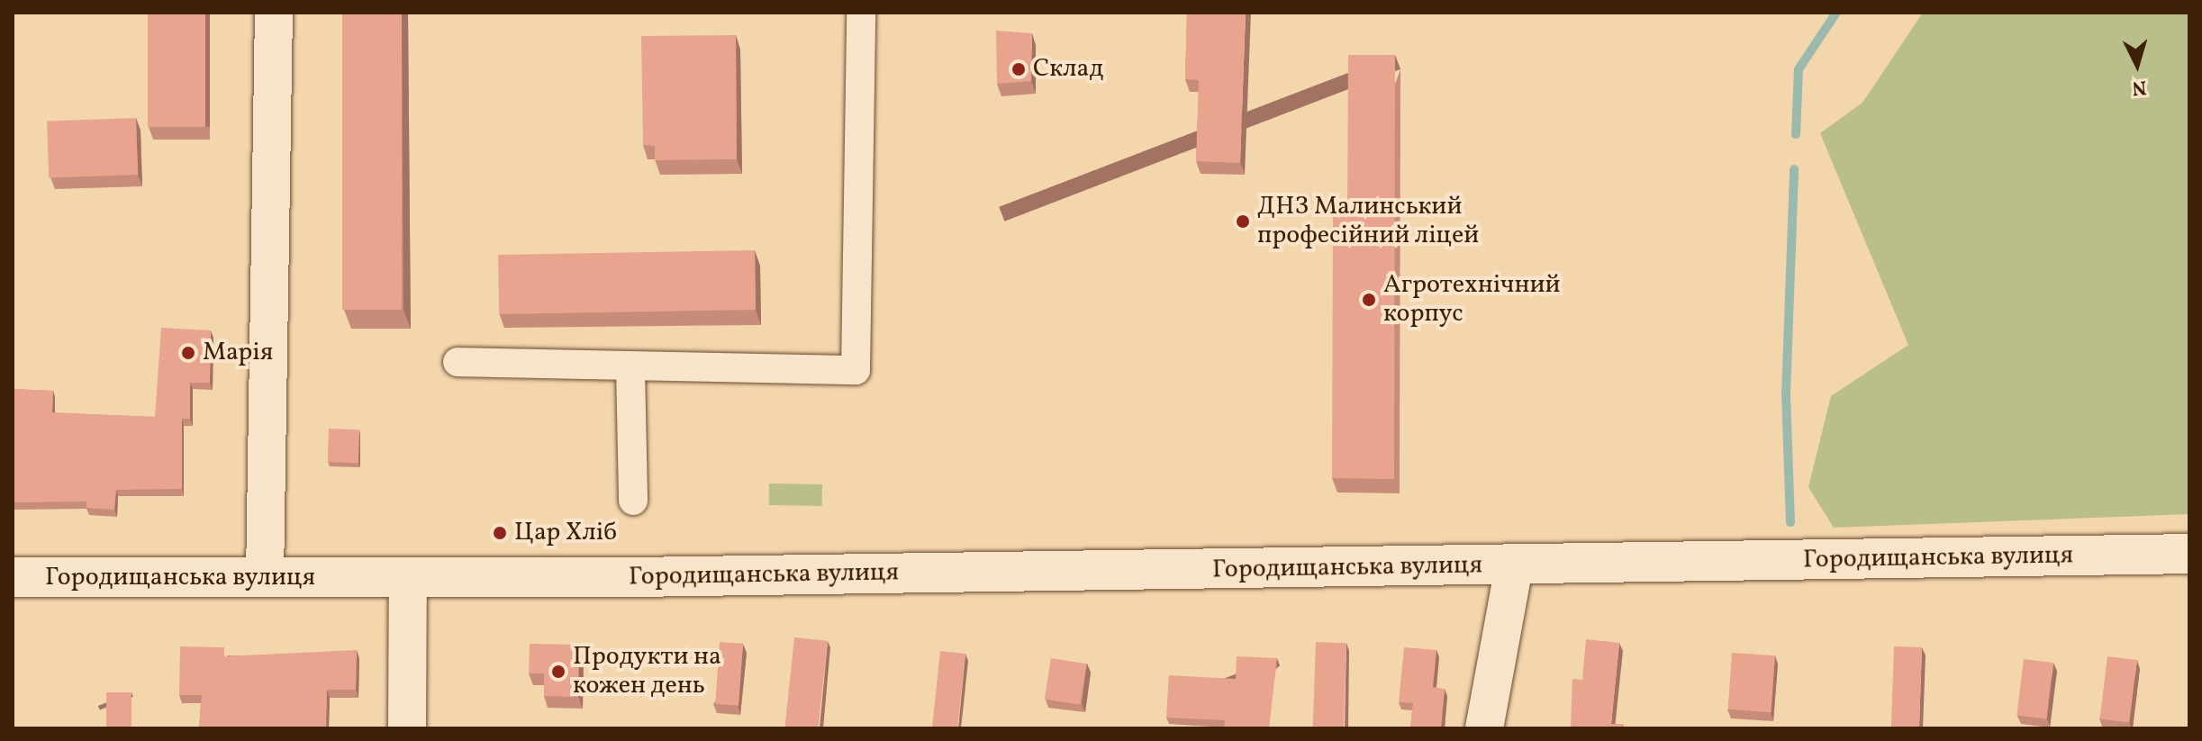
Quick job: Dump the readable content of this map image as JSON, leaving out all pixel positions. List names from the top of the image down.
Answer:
{
  "streets": {
    "street": ["Городищанська вулиця"]
  },
  "places": [
    "Склад",
    "ДНЗ Малинський професійний ліцей",
    "Агротехнічний корпус",
    "Марія",
    "Цар Хліб",
    "Продукти на кожен день"
  ],
  "north": "bottom"
}
